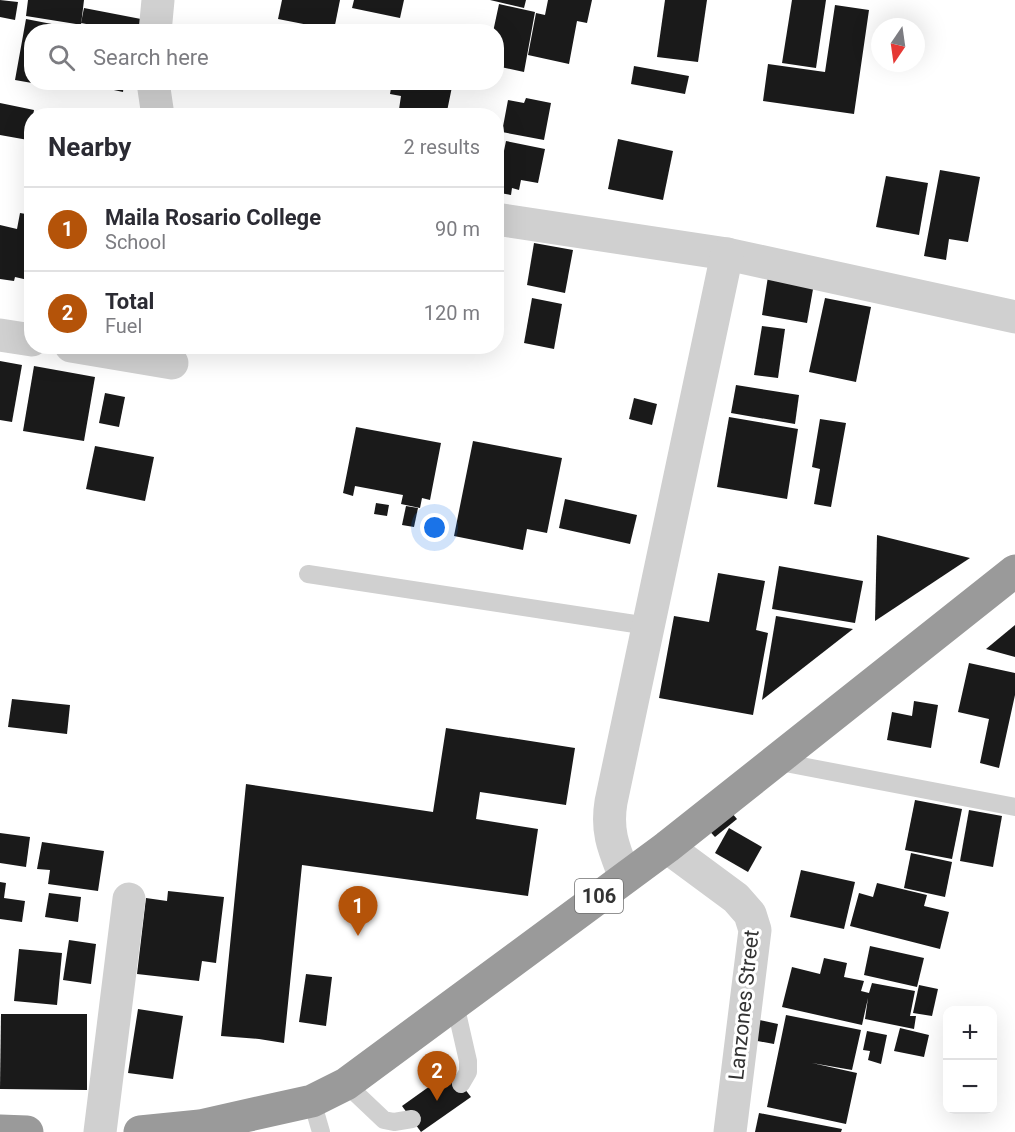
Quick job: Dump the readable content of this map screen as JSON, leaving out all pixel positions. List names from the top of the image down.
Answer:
{
  "streets": {
    "highway": ["106"],
    "street": ["Lanzones Street"]
  },
  "crossings": [
    ["106", "Lanzones Street"]
  ],
  "north": "bottom",
  "page": {
    "search": "Search here",
    "heading": ["Nearby", "2 results"],
    "list": [
      {
        "mark": "1",
        "name": "Maila Rosario College",
        "note": "School",
        "value": "90 m"
      },
      {
        "mark": "2",
        "name": "Total",
        "note": "Fuel",
        "value": "120 m"
      }
    ],
    "pins": ["1", "2"],
    "map_buttons": ["+", "−"]
  }
}
